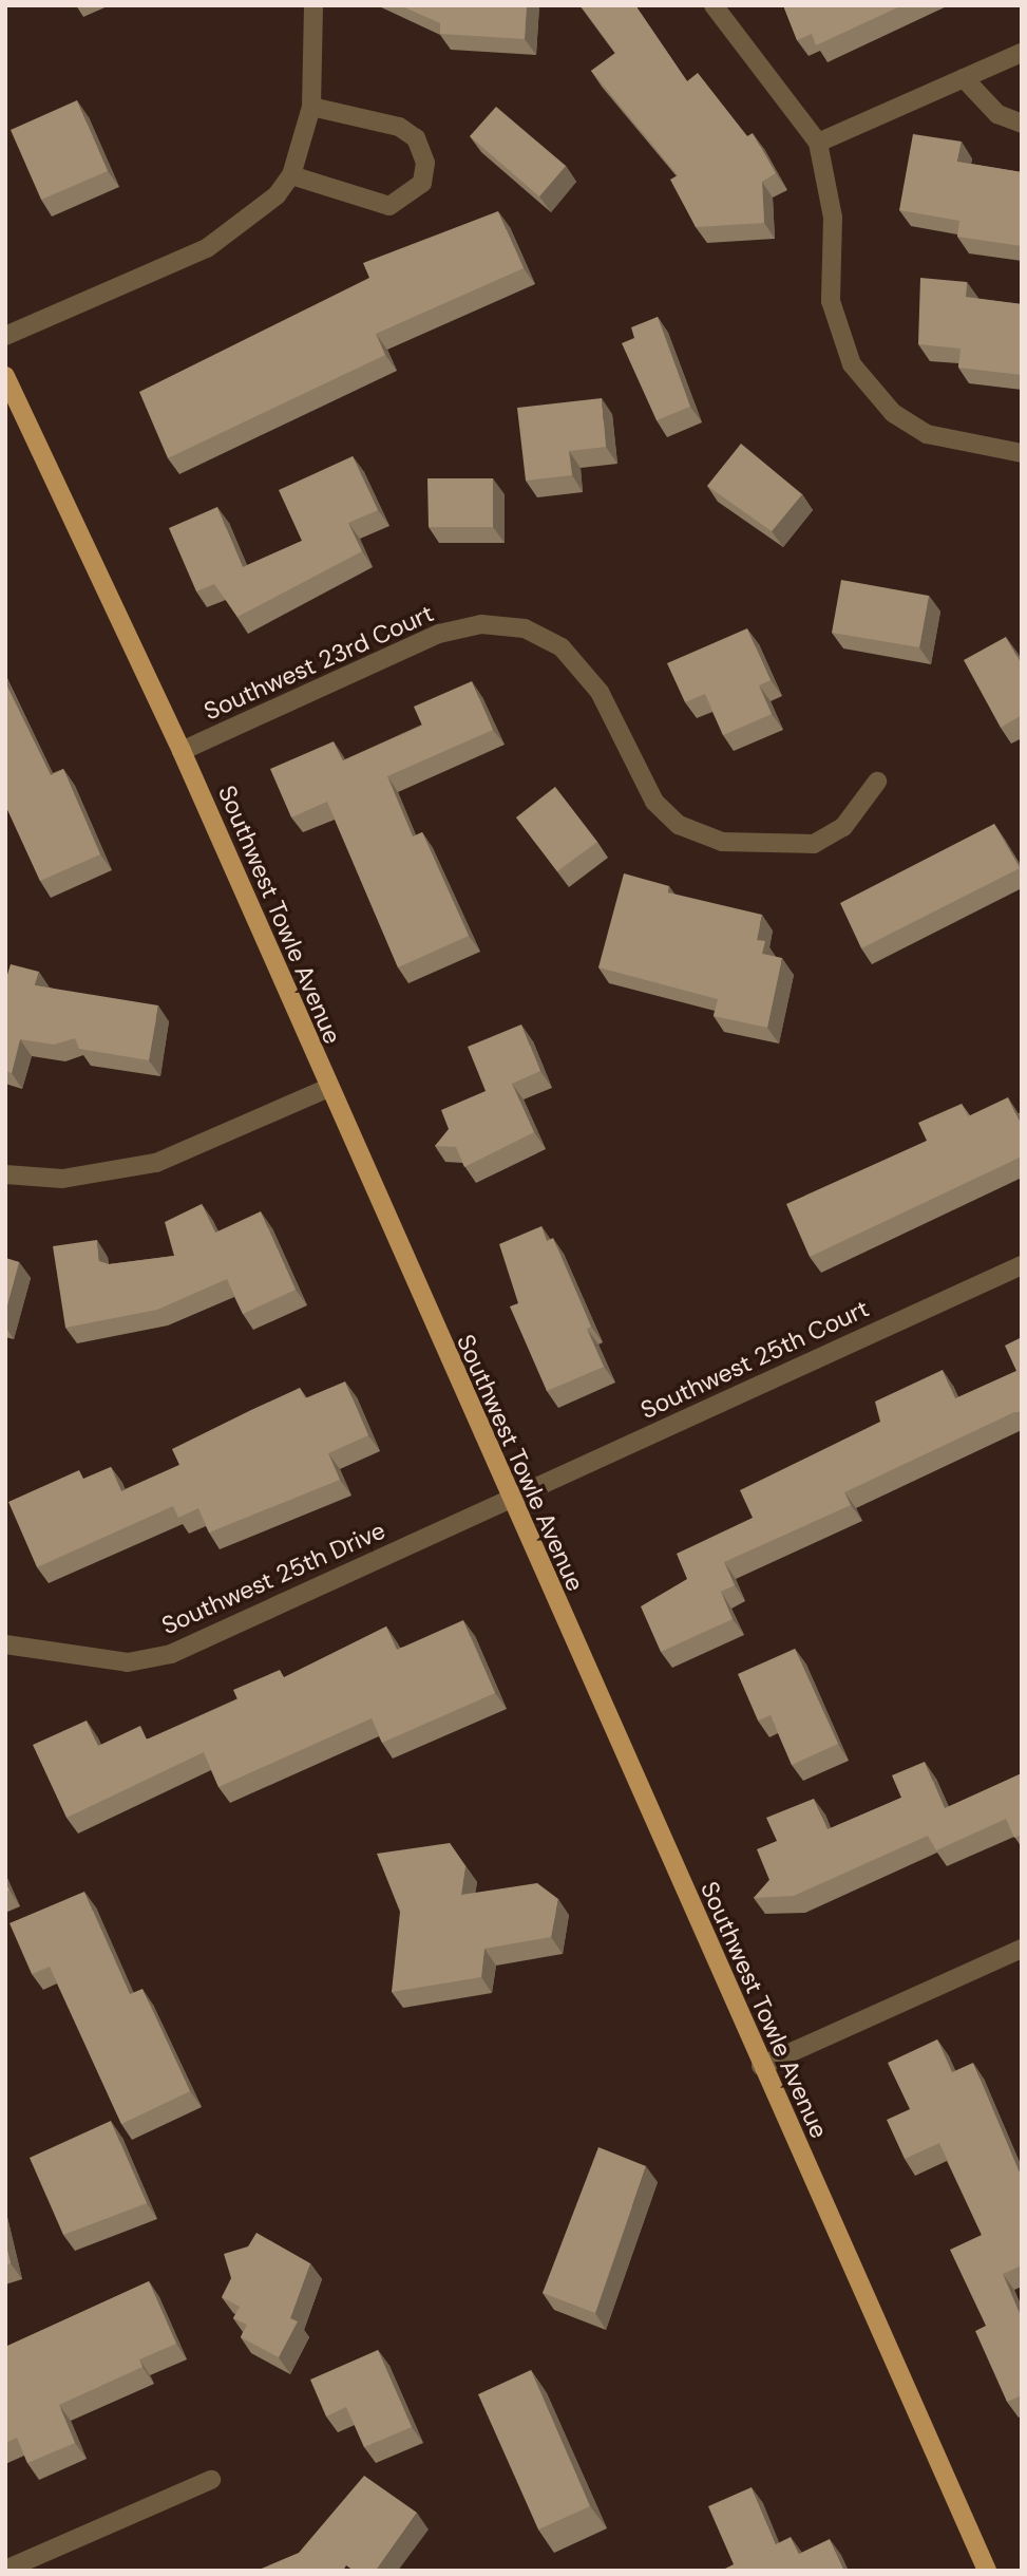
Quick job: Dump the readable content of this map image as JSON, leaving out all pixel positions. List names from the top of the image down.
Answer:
{
  "streets": {
    "main road": ["Southwest Towle Avenue"],
    "street": ["Southwest 23rd Court", "Southwest 25th Court", "Southwest 25th Drive"]
  },
  "crossings": [
    ["Southwest 23rd Court", "Southwest Towle Avenue"],
    ["Southwest Towle Avenue", "Southwest 25th Court"],
    ["Southwest Towle Avenue", "Southwest 25th Drive"],
    ["Southwest 25th Court", "Southwest 25th Drive"]
  ]
}
